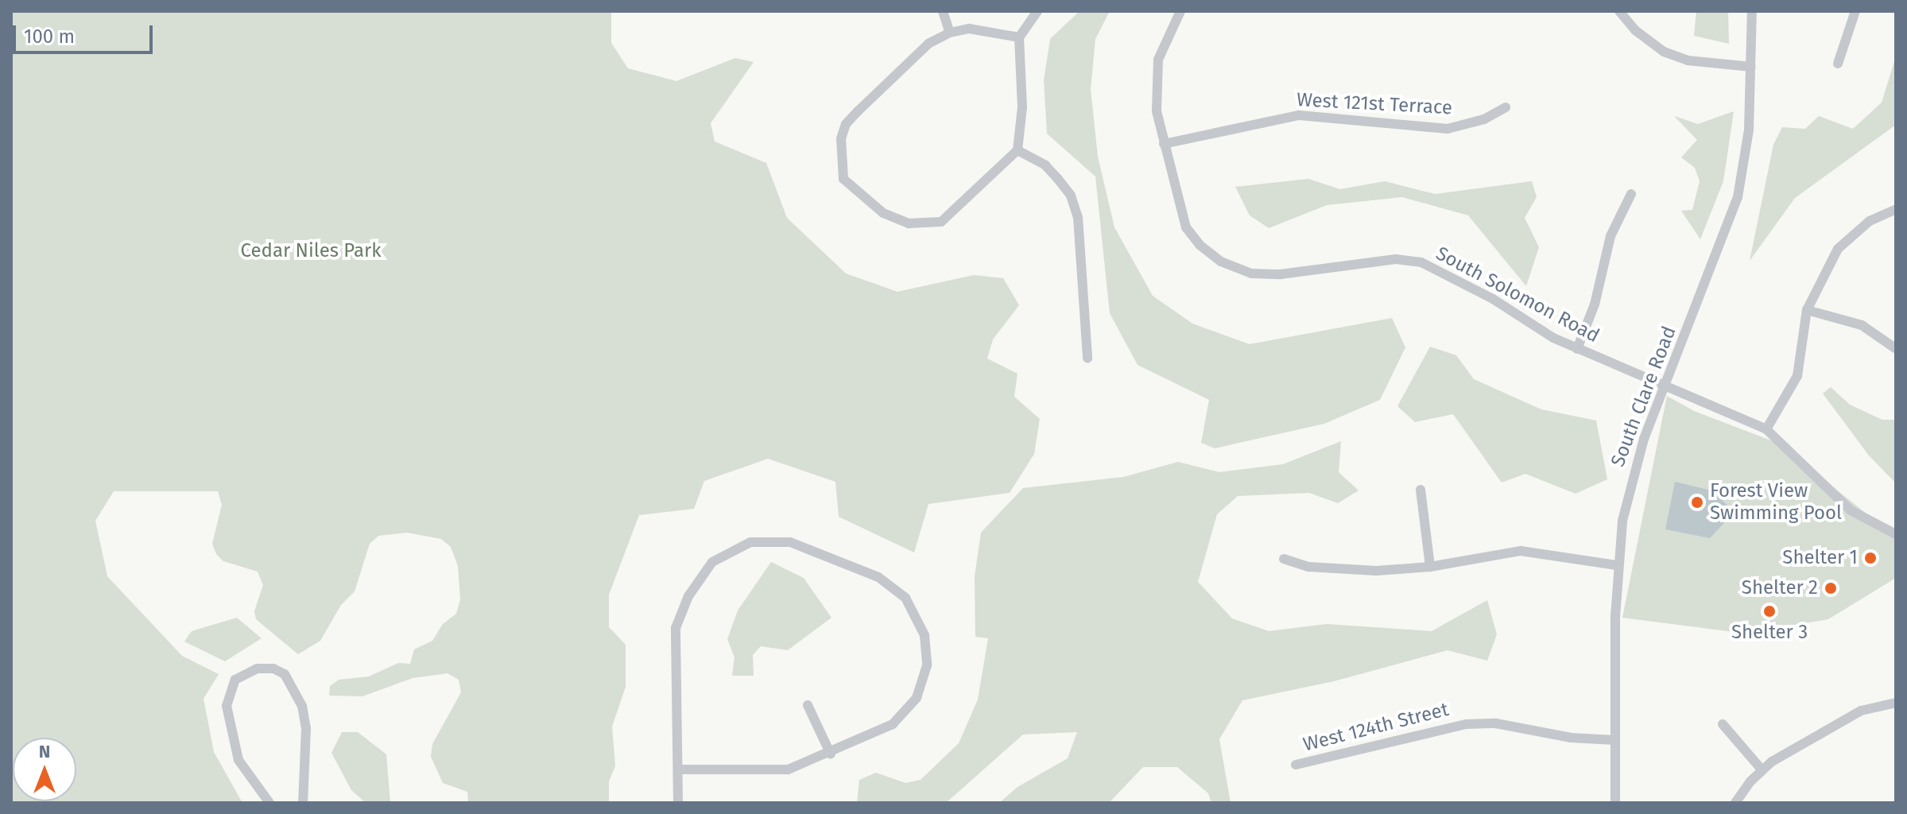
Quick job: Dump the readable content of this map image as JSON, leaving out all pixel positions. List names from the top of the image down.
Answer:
{
  "streets": {
    "street": [
      "West 121st Terrace",
      "South Solomon Road",
      "South Clare Road",
      "West 124th Street"
    ]
  },
  "crossings": [
    ["West 121st Terrace", "South Solomon Road"],
    ["South Solomon Road", "South Clare Road"],
    ["South Clare Road", "West 124th Street"]
  ],
  "parks": ["Cedar Niles Park"],
  "places": [
    "Forest View Swimming Pool",
    "Shelter 1",
    "Shelter 2",
    "Shelter 3"
  ],
  "scale_bar": "100 m",
  "north": "top"
}
